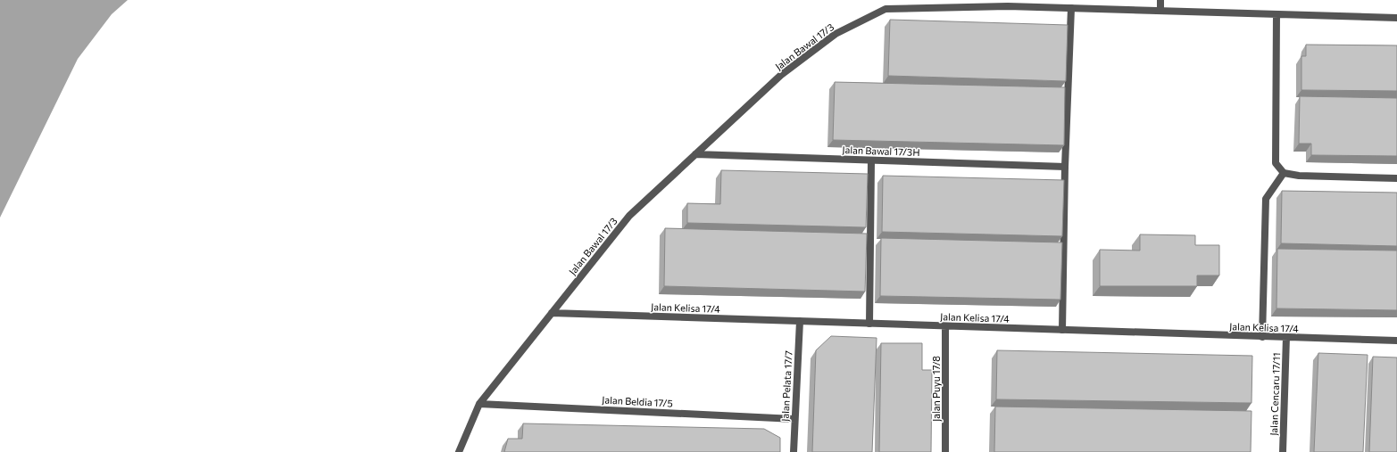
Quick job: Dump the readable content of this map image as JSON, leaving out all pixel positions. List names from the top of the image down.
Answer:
{
  "streets": {
    "street": [
      "Jalan Bawal 17/3",
      "Jalan Bawal 17/3H",
      "Jalan Kelisa 17/4",
      "Jalan Pelata 17/7",
      "Jalan Puyu 17/8",
      "Jalan Cencaru 17/11",
      "Jalan Beldia 17/5"
    ]
  },
  "crossings": [
    ["Jalan Bawal 17/3", "Jalan Bawal 17/3H"],
    ["Jalan Bawal 17/3", "Jalan Kelisa 17/4"],
    ["Jalan Bawal 17/3", "Jalan Beldia 17/5"],
    ["Jalan Kelisa 17/4", "Jalan Pelata 17/7"],
    ["Jalan Kelisa 17/4", "Jalan Puyu 17/8"],
    ["Jalan Kelisa 17/4", "Jalan Cencaru 17/11"],
    ["Jalan Pelata 17/7", "Jalan Beldia 17/5"]
  ]
}
